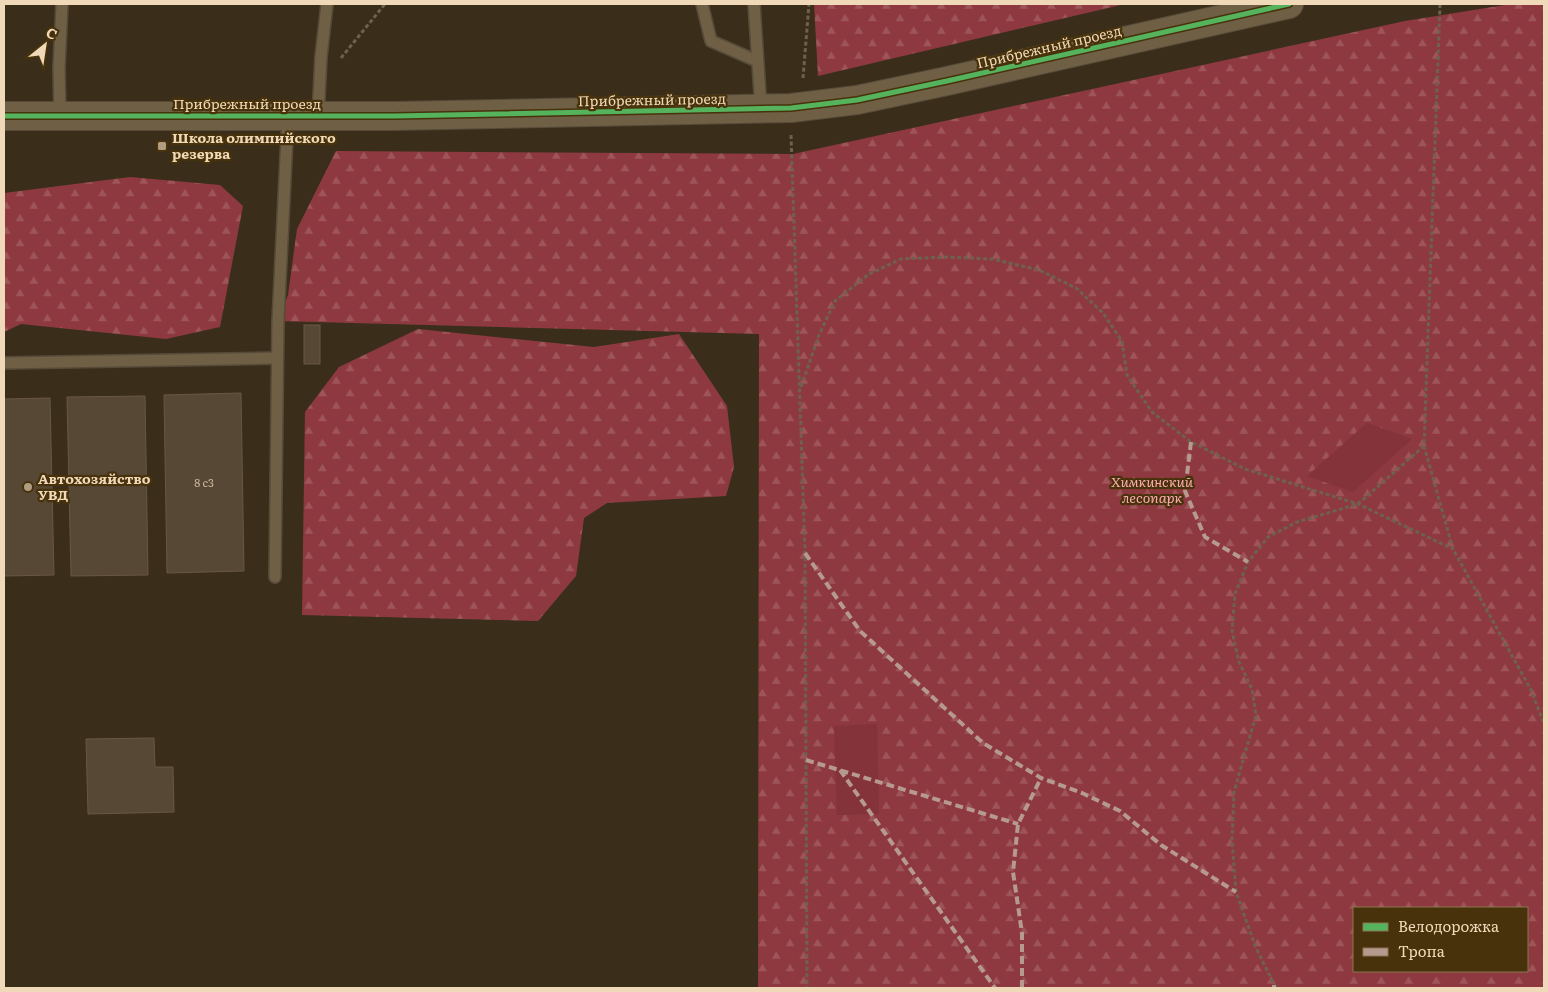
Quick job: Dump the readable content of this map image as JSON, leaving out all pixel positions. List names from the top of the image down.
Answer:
{
  "streets": {
    "street": ["Прибрежный проезд"]
  },
  "parks": ["Химкинский лесопарк"],
  "places": {
    "transit": ["Школа олимпийского резерва"],
    "other": ["Автохозяйство УВД"]
  },
  "house_numbers": ["8 с3"],
  "legend": ["Велодорожка", "Тропа"],
  "north": "top right"
}
